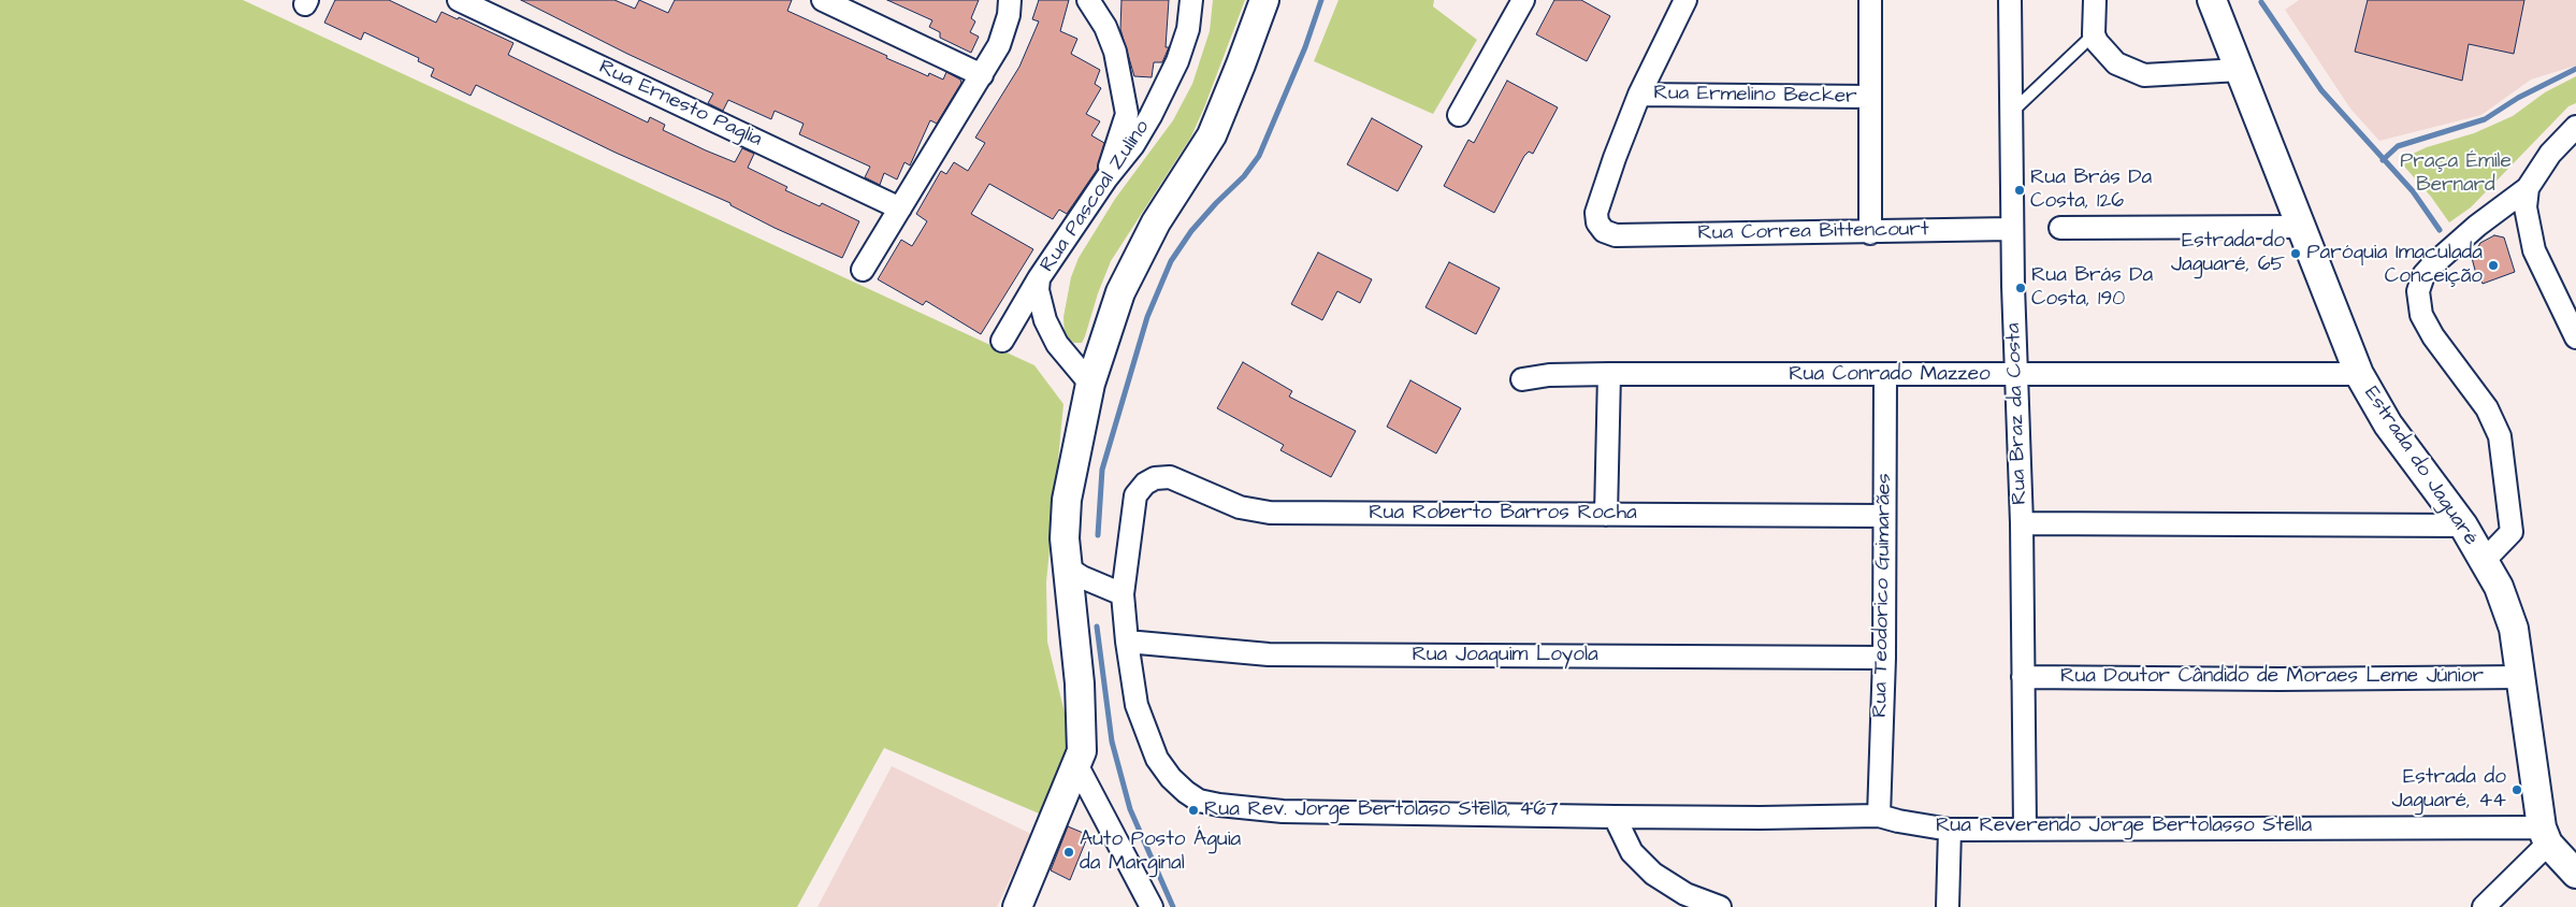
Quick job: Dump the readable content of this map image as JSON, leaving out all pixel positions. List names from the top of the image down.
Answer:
{
  "streets": {
    "street": [
      "Rua Ermelino Becker",
      "Rua Ernesto Paglia",
      "Rua Pascoal Zulino",
      "Rua Correa Bittencourt",
      "Rua Conrado Mazzeo",
      "Rua Braz da Costa",
      "Estrada do Jaguaré",
      "Rua Roberto Barros Rocha",
      "Rua Teodorico Guimarães",
      "Rua Joaquim Loyola",
      "Rua Doutor Cândido de Moraes Leme Júnior",
      "Rua Reverendo Jorge Bertolasso Stella"
    ]
  },
  "crossings": [
    ["Rua Ermelino Becker", "Rua Correa Bittencourt"],
    ["Rua Correa Bittencourt", "Rua Braz da Costa"],
    ["Rua Conrado Mazzeo", "Rua Braz da Costa"],
    ["Rua Conrado Mazzeo", "Estrada do Jaguaré"],
    ["Rua Conrado Mazzeo", "Rua Teodorico Guimarães"],
    ["Rua Braz da Costa", "Rua Doutor Cândido de Moraes Leme Júnior"],
    ["Rua Braz da Costa", "Rua Reverendo Jorge Bertolasso Stella"],
    ["Estrada do Jaguaré", "Rua Doutor Cândido de Moraes Leme Júnior"],
    ["Estrada do Jaguaré", "Rua Reverendo Jorge Bertolasso Stella"],
    ["Rua Roberto Barros Rocha", "Rua Teodorico Guimarães"],
    ["Rua Roberto Barros Rocha", "Rua Reverendo Jorge Bertolasso Stella"],
    ["Rua Teodorico Guimarães", "Rua Joaquim Loyola"],
    ["Rua Teodorico Guimarães", "Rua Reverendo Jorge Bertolasso Stella"],
    ["Rua Joaquim Loyola", "Rua Reverendo Jorge Bertolasso Stella"]
  ],
  "parks": ["Praça Émile Bernard"],
  "places": [
    "Rua Brás Da Costa, 126",
    "Estrada do Jaguaré, 65",
    "Paróquia Imaculada Conceição",
    "Rua Brás Da Costa, 190",
    "Estrada do Jaguaré, 44",
    "Rua Rev. Jorge Bertolaso Stella, 467",
    "Auto Posto Águia da Marginal"
  ]
}
